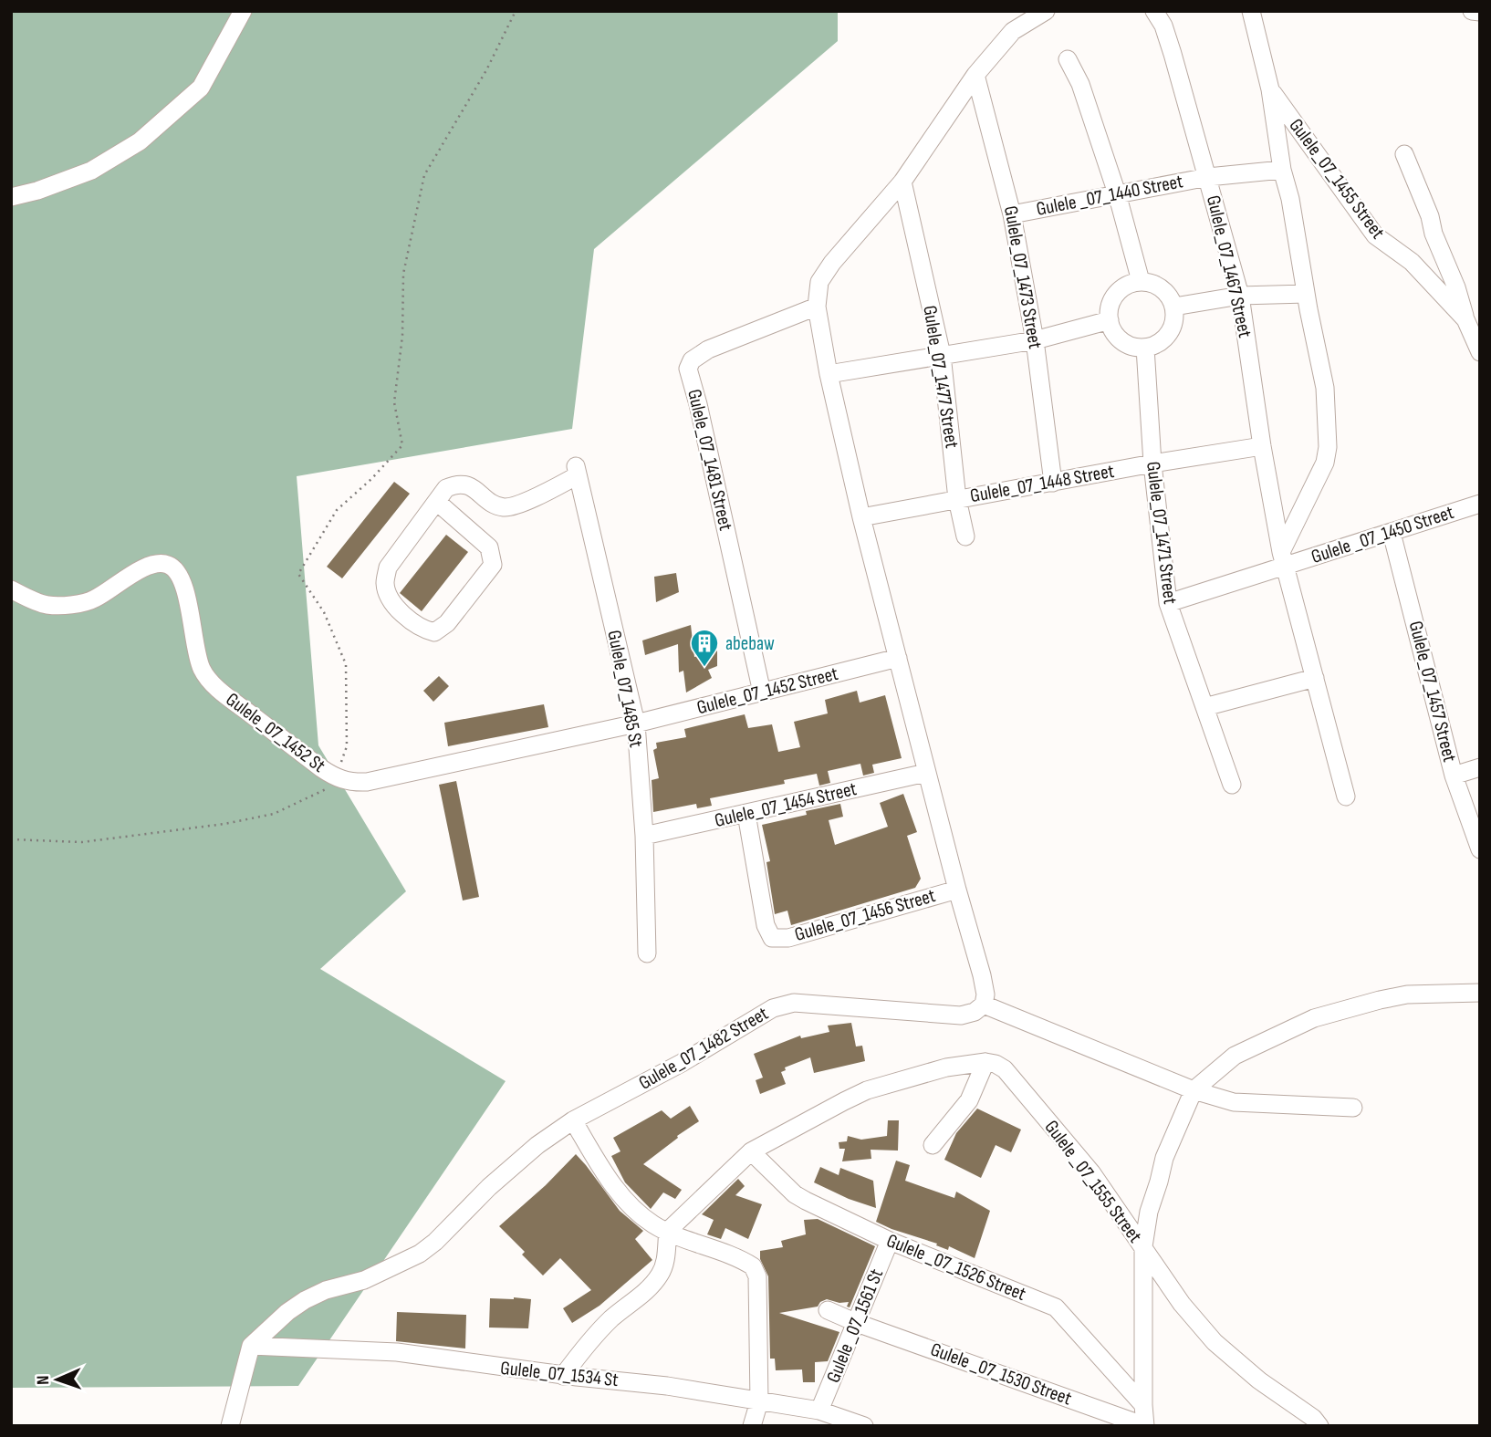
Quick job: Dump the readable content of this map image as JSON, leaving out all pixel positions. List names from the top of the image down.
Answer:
{
  "streets": {
    "street": [
      "Gulele_07_1455 Street",
      "Gulele _07_1440 Street",
      "Gulele_07_1467 Street",
      "Gulele_07_1473 Street",
      "Gulele_07_1477 Street",
      "Gulele_07_1481 Street",
      "Gulele_07_1448 Street",
      "Gulele_07_1471 Street",
      "Gulele _07_1450 Street",
      "Gulele_07_1485 St",
      "Gulele_07_1452 Street",
      "Gulele_07_1457 Street",
      "Gulele_07_1452 St",
      "Gulele_07_1454 Street",
      "Gulele_07_1456 Street",
      "Gulele_07_1482 Street",
      "Gulele _07_1555 Street",
      "Gulele _07_1526 Street",
      "Gulele _07_1561 St",
      "Gulele_07_1534 St",
      "Gulele _07_1530 Street"
    ]
  },
  "crossings": [
    ["Gulele _07_1440 Street", "Gulele_07_1467 Street"],
    ["Gulele _07_1440 Street", "Gulele_07_1473 Street"],
    ["Gulele_07_1467 Street", "Gulele_07_1448 Street"],
    ["Gulele_07_1467 Street", "Gulele _07_1450 Street"],
    ["Gulele_07_1473 Street", "Gulele_07_1448 Street"],
    ["Gulele_07_1477 Street", "Gulele_07_1448 Street"],
    ["Gulele_07_1481 Street", "Gulele_07_1452 Street"],
    ["Gulele_07_1448 Street", "Gulele_07_1471 Street"],
    ["Gulele_07_1471 Street", "Gulele _07_1450 Street"],
    ["Gulele _07_1450 Street", "Gulele_07_1457 Street"],
    ["Gulele_07_1485 St", "Gulele_07_1452 Street"],
    ["Gulele_07_1485 St", "Gulele_07_1452 St"],
    ["Gulele_07_1485 St", "Gulele_07_1454 Street"],
    ["Gulele_07_1452 Street", "Gulele_07_1452 St"],
    ["Gulele_07_1454 Street", "Gulele_07_1456 Street"],
    ["Gulele_07_1482 Street", "Gulele_07_1534 St"],
    ["Gulele _07_1555 Street", "Gulele _07_1526 Street"],
    ["Gulele _07_1555 Street", "Gulele _07_1530 Street"],
    ["Gulele _07_1526 Street", "Gulele _07_1561 St"],
    ["Gulele _07_1561 St", "Gulele_07_1534 St"],
    ["Gulele _07_1561 St", "Gulele _07_1530 Street"]
  ],
  "places": {
    "building": ["abebaw"]
  },
  "north": "left"
}
